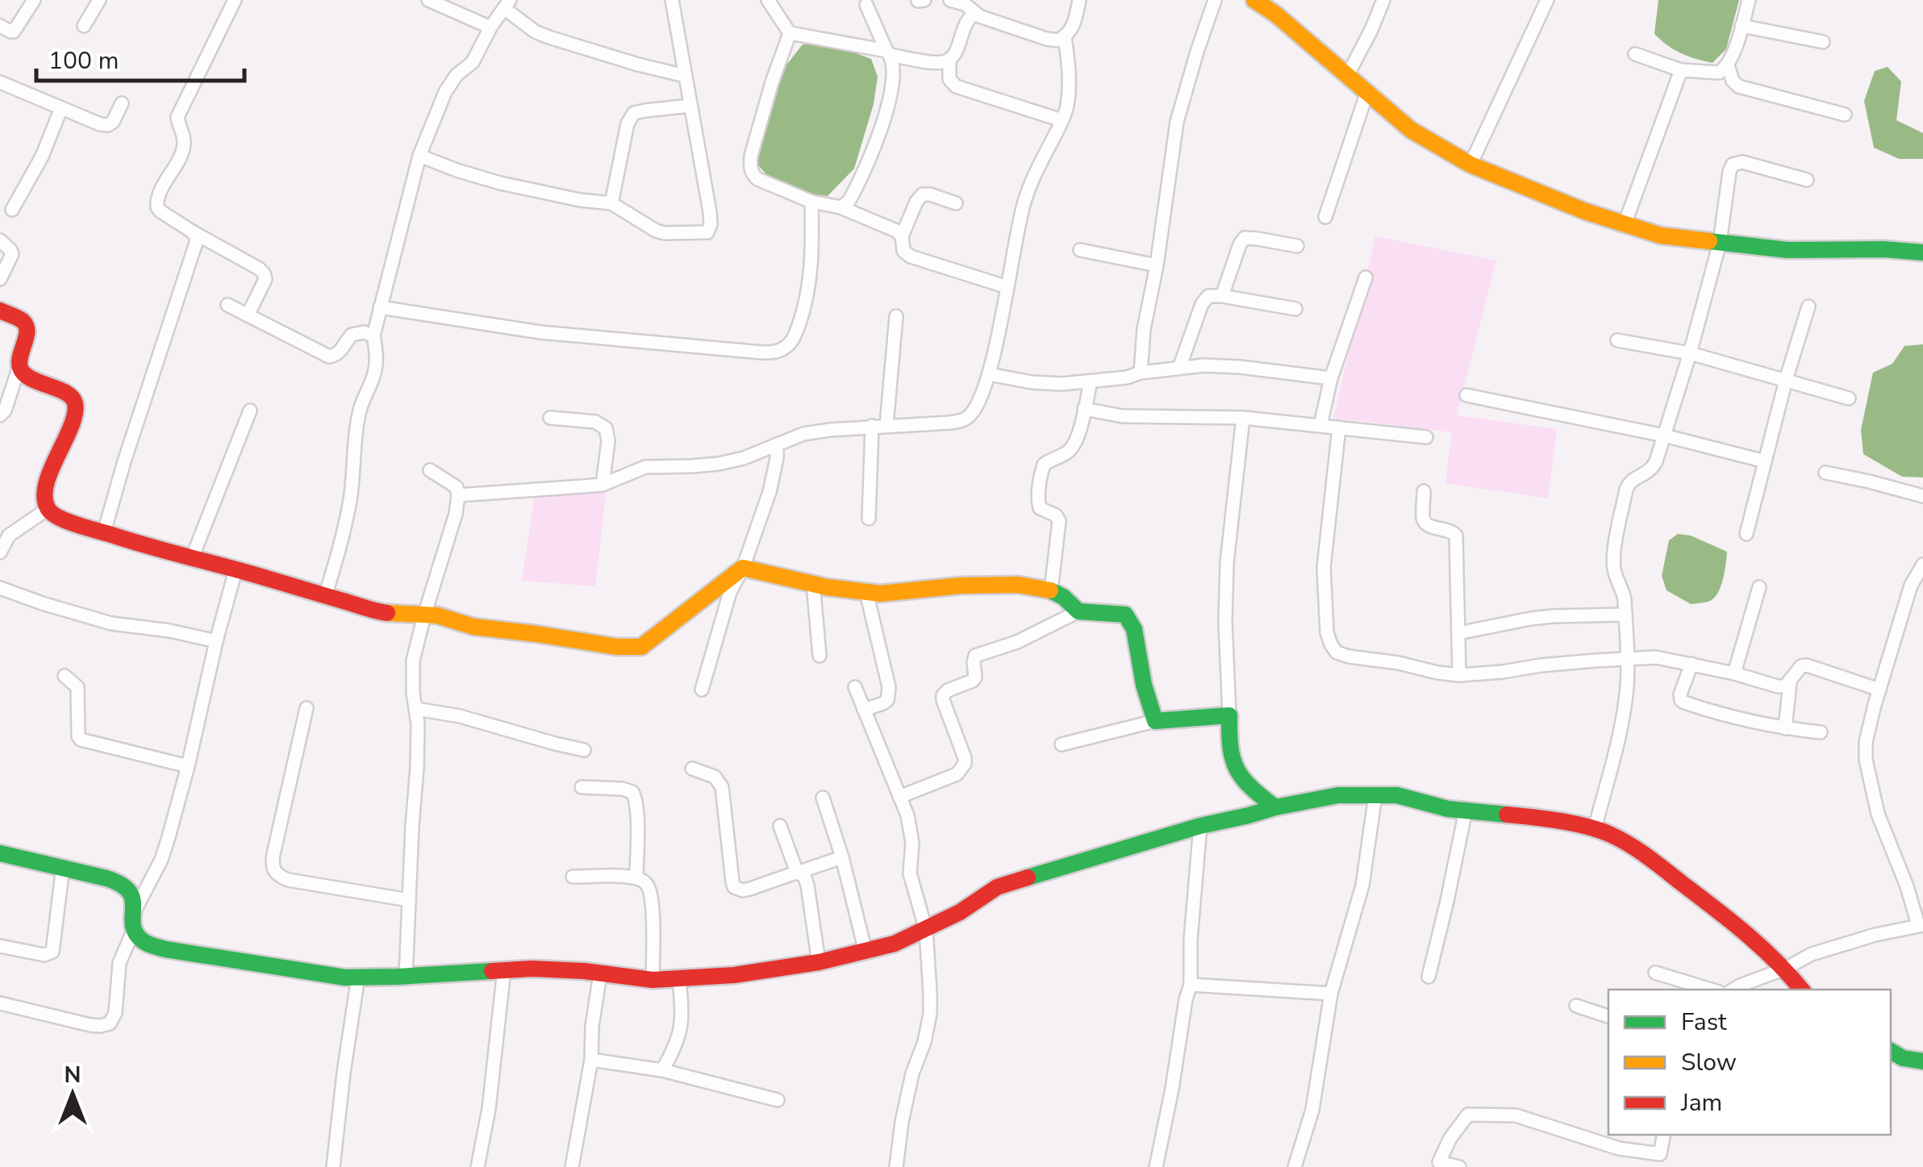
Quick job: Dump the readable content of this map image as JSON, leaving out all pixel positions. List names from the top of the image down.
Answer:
{
  "legend": ["Fast", "Slow", "Jam"],
  "scale_bar": "100 m",
  "north": "top"
}
